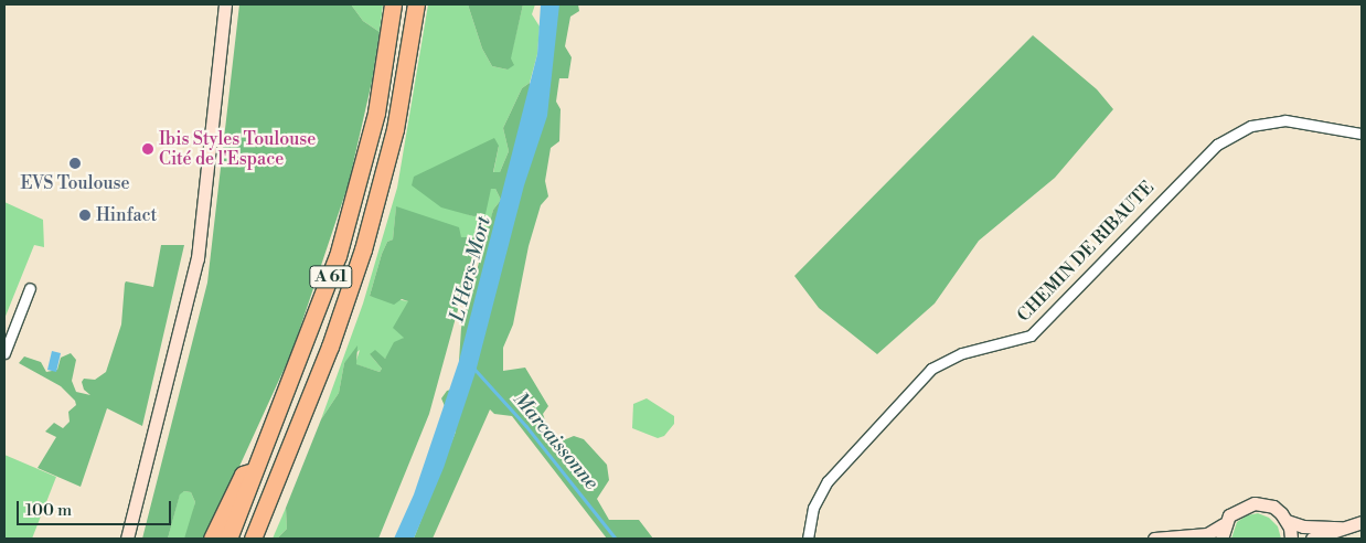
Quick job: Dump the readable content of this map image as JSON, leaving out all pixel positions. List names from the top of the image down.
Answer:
{
  "streets": {
    "highway": ["A 61"],
    "street": ["CHEMIN DE RIBAUTE"]
  },
  "water": ["L'Hers-Mort", "Marcaissonne"],
  "places": ["Ibis Styles Toulouse Cité de l'Espace", "EVS Toulouse", "Hinfact"],
  "scale_bar": "100 m"
}
